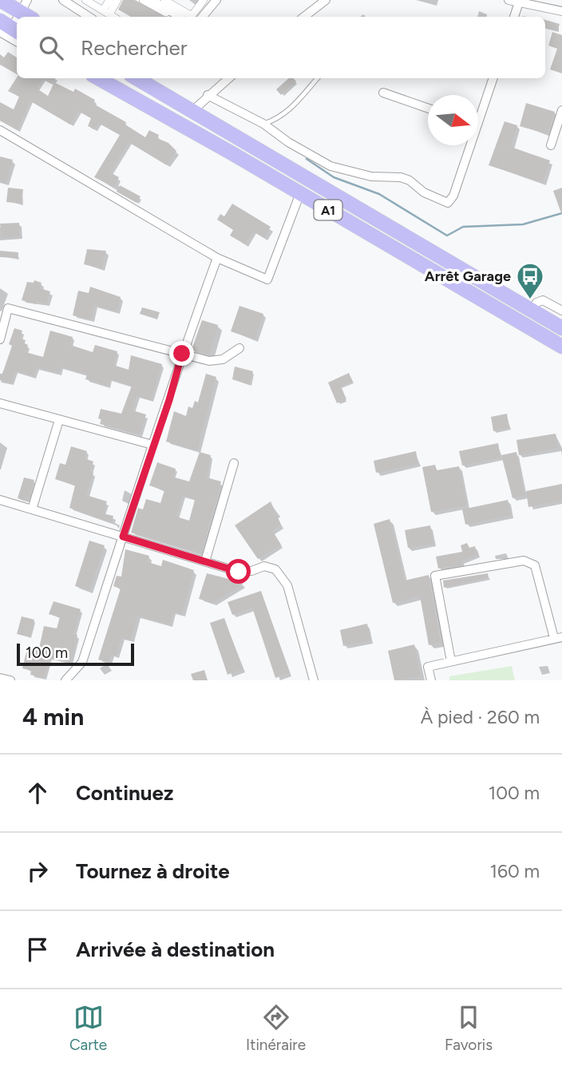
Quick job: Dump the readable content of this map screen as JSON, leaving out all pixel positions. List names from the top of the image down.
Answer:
{
  "streets": {
    "main road": ["A1"]
  },
  "places": {
    "bus stop": ["Arrêt Garage"]
  },
  "scale_bar": "100 m",
  "north": "right",
  "page": {
    "search": "Rechercher",
    "scale": "100 m",
    "heading": ["4 min", "À pied · 260 m"],
    "list": [
      ["Continuez", "100 m"],
      ["Tournez à droite", "160 m"],
      "Arrivée à destination"
    ],
    "nav": ["Carte", "Itinéraire", "Favoris"]
  }
}
